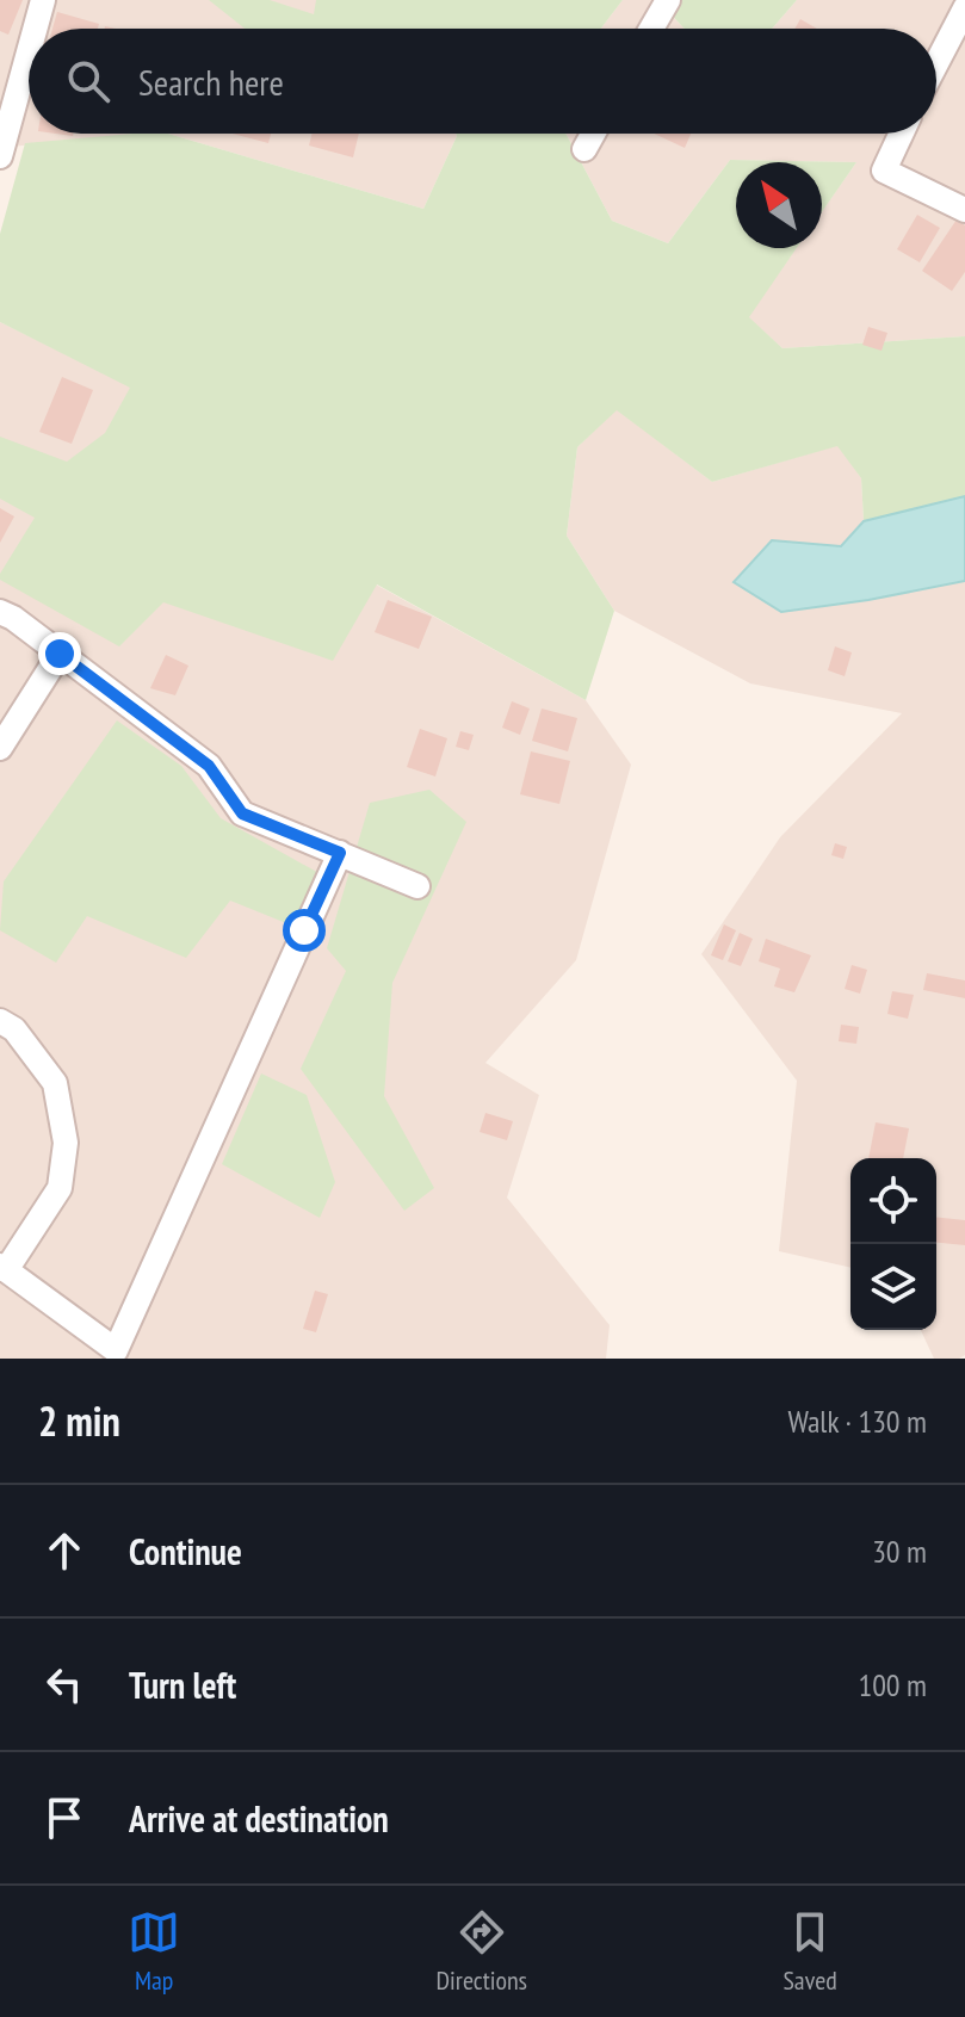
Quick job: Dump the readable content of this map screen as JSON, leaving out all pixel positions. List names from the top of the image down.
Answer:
{
  "north": "top left",
  "page": {
    "search": "Search here",
    "heading": ["2 min", "Walk · 130 m"],
    "list": [
      ["Continue", "30 m"],
      ["Turn left", "100 m"],
      "Arrive at destination"
    ],
    "nav": ["Map", "Directions", "Saved"]
  }
}
